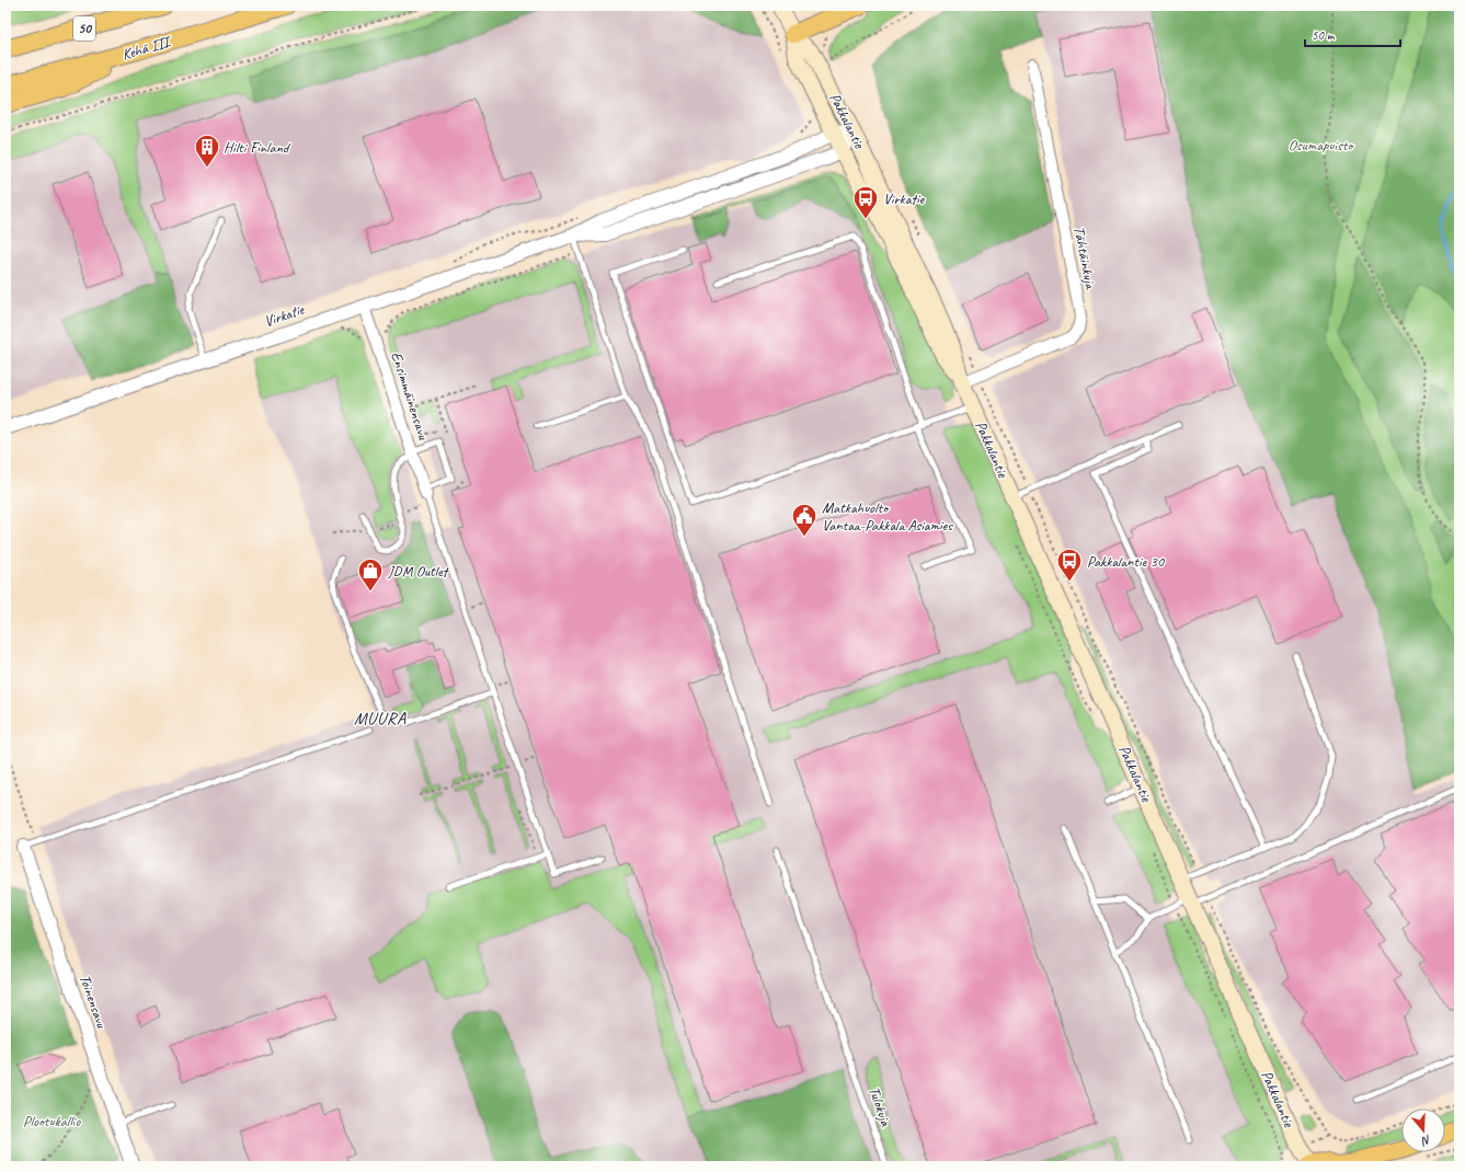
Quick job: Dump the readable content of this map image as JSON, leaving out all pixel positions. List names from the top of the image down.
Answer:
{
  "streets": {
    "highway": ["50", "Kehä III"],
    "main road": ["Pakkalantie"],
    "street": [
      "Tähtäinkuja",
      "Virkatie",
      "Ensimmäinensavu",
      "Toinensavu"
    ],
    "lane": ["Tulokuja"]
  },
  "crossings": [
    ["Pakkalantie", "Tähtäinkuja"],
    ["Pakkalantie", "Virkatie"],
    ["Virkatie", "Ensimmäinensavu"]
  ],
  "districts": ["MUURA"],
  "parks": ["Osumapuisto", "Plootukallio"],
  "places": {
    "building": ["Hilti Finland"],
    "bus stop": ["Virkatie", "Pakkalantie 30"],
    "public building": ["Matkahuolto Vantaa-Pakkala Asiamies"],
    "shop": ["JDM Outlet"]
  },
  "scale_bar": "50 m",
  "north": "bottom"
}
